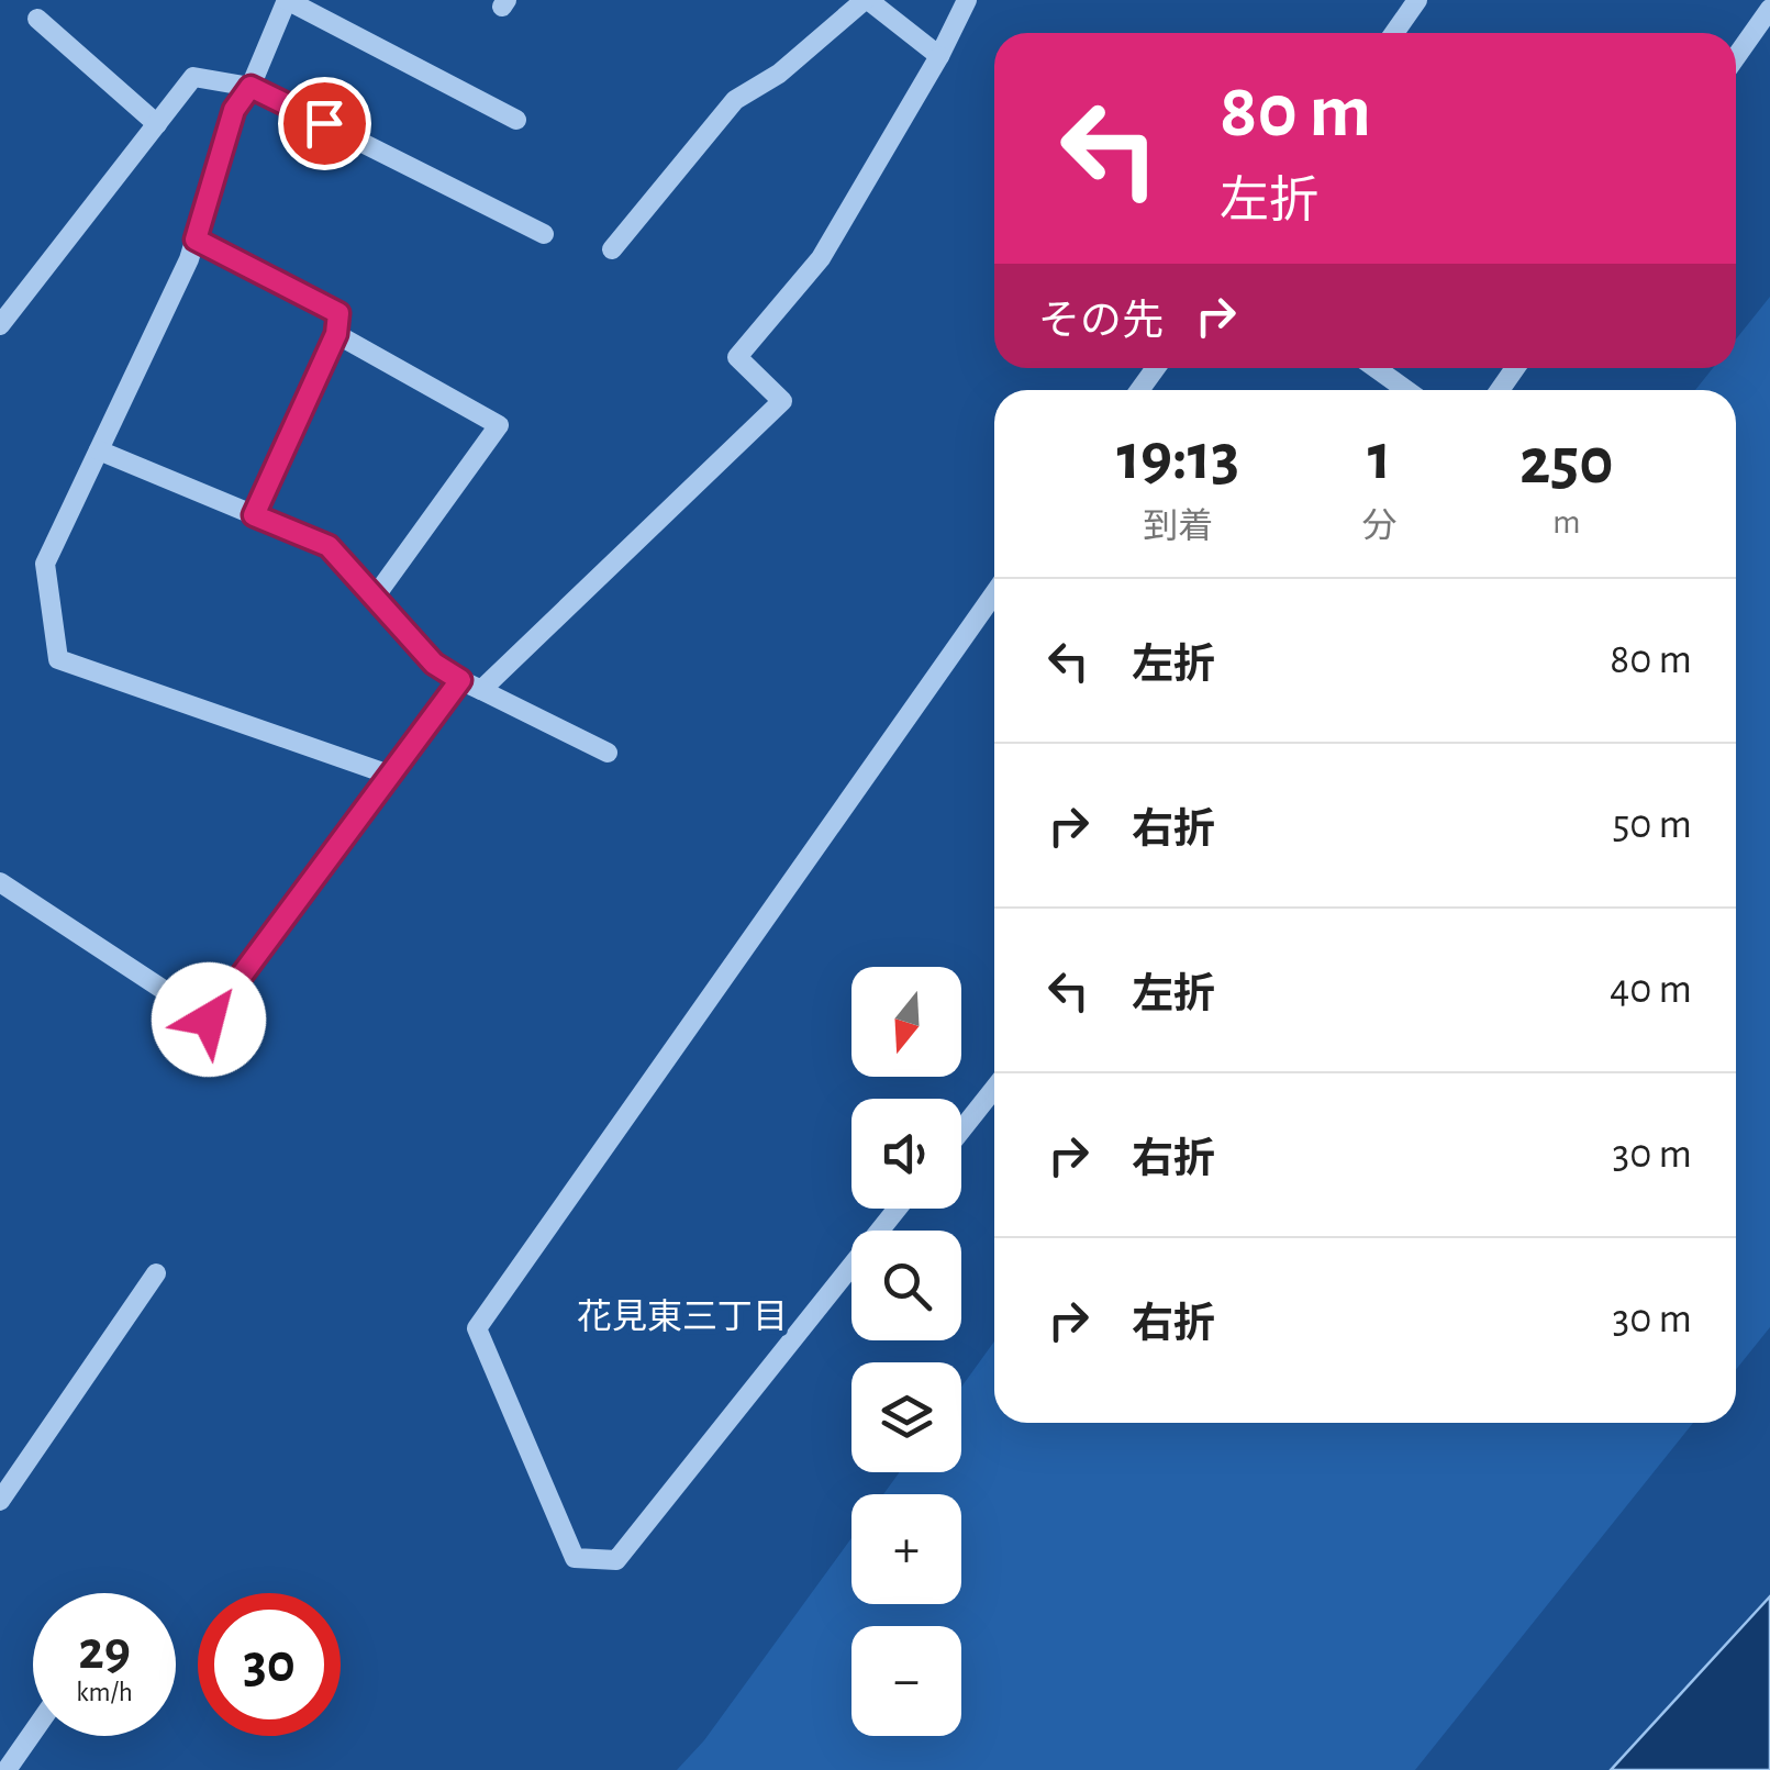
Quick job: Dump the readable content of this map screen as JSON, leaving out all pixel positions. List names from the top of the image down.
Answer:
{
  "districts": ["花見東三丁目"],
  "north": "bottom",
  "page": {
    "turn": ["80 m", "左折"],
    "then": "その先",
    "eta": [
      "19:13",
      "到着",
      "1",
      "分",
      "250",
      "m"
    ],
    "list": [
      {
        "name": "左折",
        "value": "80 m"
      },
      {
        "name": "右折",
        "value": "50 m"
      },
      {
        "name": "左折",
        "value": "40 m"
      },
      {
        "name": "右折",
        "value": "30 m"
      },
      {
        "name": "右折",
        "value": "30 m"
      }
    ],
    "map_buttons": ["+", "−"],
    "speed": "29 km/h",
    "limit": "30"
  }
}
